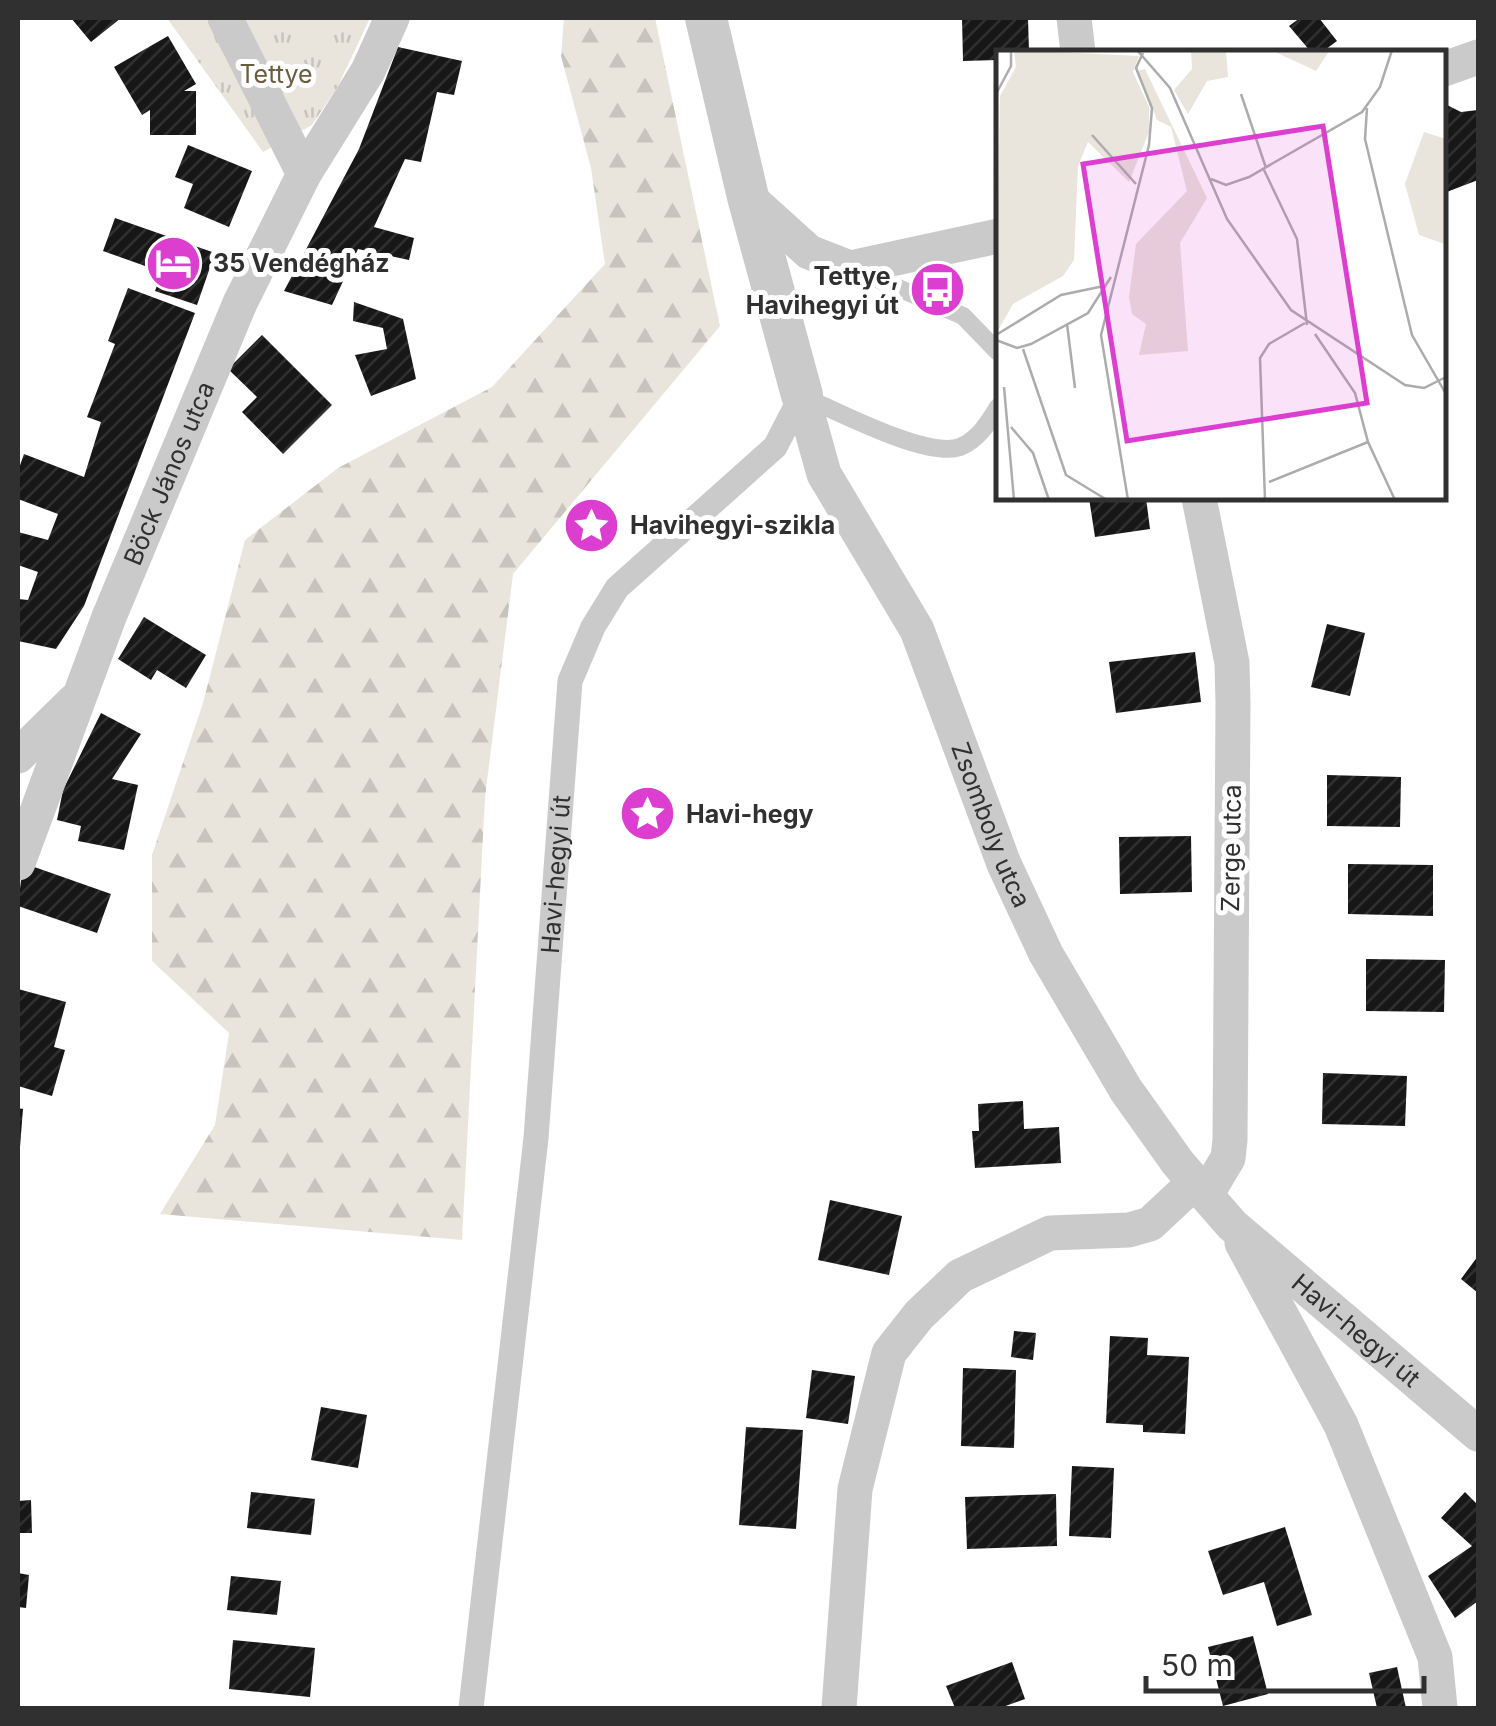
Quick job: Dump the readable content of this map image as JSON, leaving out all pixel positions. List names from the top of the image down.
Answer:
{
  "streets": {
    "street": [
      "Böck János utca",
      "Zsomboly utca",
      "Zerge utca",
      "Havi-hegyi út"
    ]
  },
  "crossings": [
    ["Zsomboly utca", "Zerge utca"],
    ["Zsomboly utca", "Havi-hegyi út"]
  ],
  "parks": ["Tettye"],
  "places": {
    "hotel": ["35 Vendégház"],
    "bus stop": ["Tettye, Havihegyi út"],
    "place": ["Havihegyi-szikla", "Havi-hegy"]
  },
  "scale_bar": "50 m"
}
